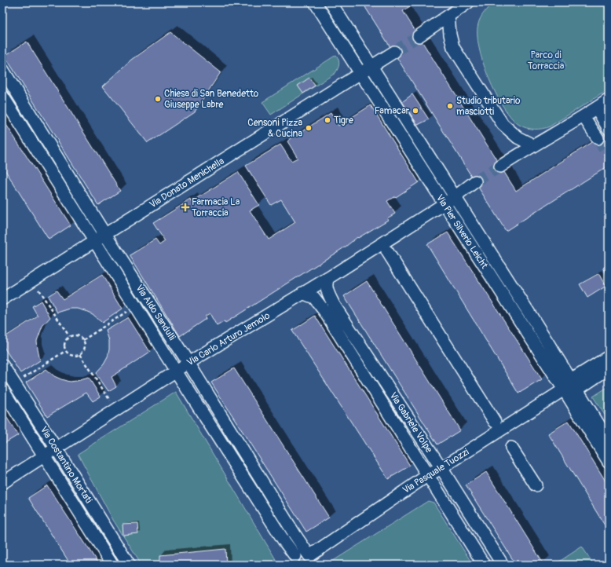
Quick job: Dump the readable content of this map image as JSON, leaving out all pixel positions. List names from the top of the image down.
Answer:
{
  "streets": {
    "street": [
      "Via Donato Menichella",
      "Via Pier Silverio Leicht",
      "Via Aldo Sandulli",
      "Via Carlo Arturo Jemolo",
      "Via Gabriele Volpe",
      "Via Costantino Mortati",
      "Via Pasquale Tuozzi"
    ]
  },
  "crossings": [
    ["Via Donato Menichella", "Via Pier Silverio Leicht"],
    ["Via Donato Menichella", "Via Aldo Sandulli"],
    ["Via Pier Silverio Leicht", "Via Carlo Arturo Jemolo"],
    ["Via Pier Silverio Leicht", "Via Pasquale Tuozzi"],
    ["Via Aldo Sandulli", "Via Carlo Arturo Jemolo"],
    ["Via Aldo Sandulli", "Via Pasquale Tuozzi"],
    ["Via Carlo Arturo Jemolo", "Via Gabriele Volpe"],
    ["Via Carlo Arturo Jemolo", "Via Costantino Mortati"],
    ["Via Gabriele Volpe", "Via Pasquale Tuozzi"]
  ],
  "parks": ["Parco di Torraccia"],
  "places": {
    "other": [
      "Chiesa di San Benedetto Giuseppe Labre",
      "Studio tributario masciotti",
      "Famacar",
      "Tigre",
      "Censoni Pizza & Cucina"
    ],
    "health": ["Farmacia La Torraccia"]
  }
}
